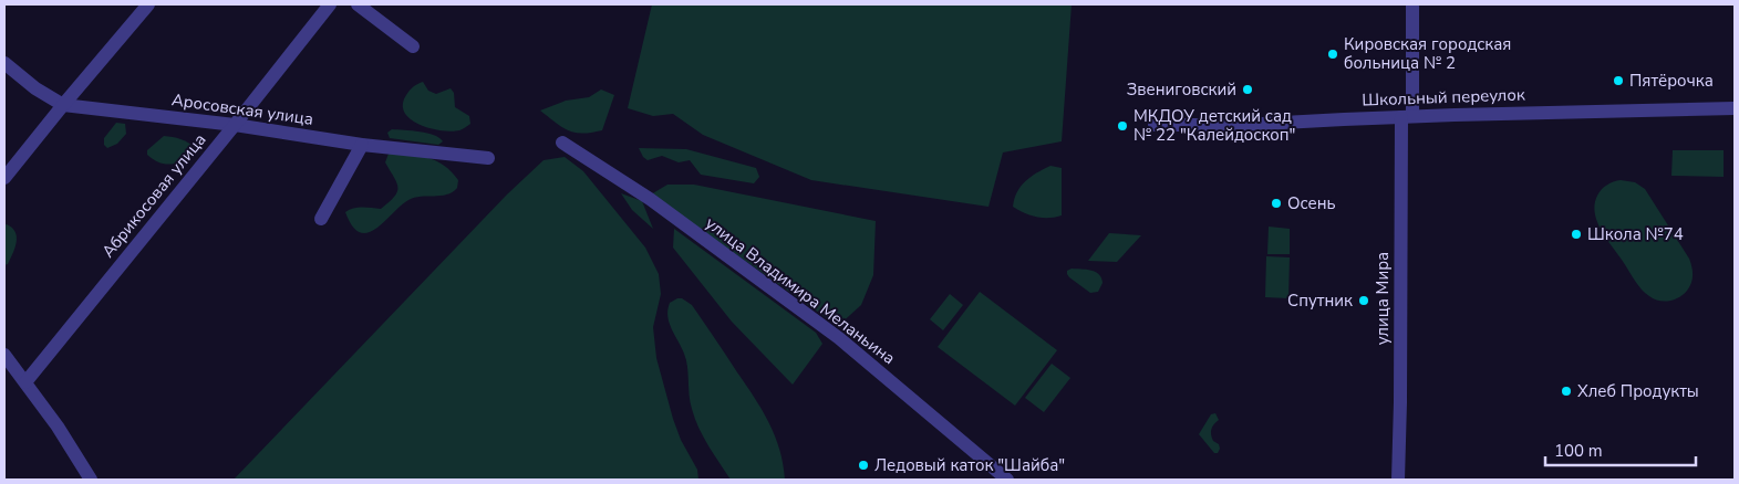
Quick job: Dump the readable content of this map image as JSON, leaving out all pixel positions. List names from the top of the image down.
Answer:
{
  "streets": {
    "street": [
      "Школьный переулок",
      "Аросовская улица",
      "Абрикосовая улица",
      "улица Владимира Меланьина",
      "улица Мира"
    ]
  },
  "crossings": [
    ["Школьный переулок", "улица Мира"],
    ["Аросовская улица", "Абрикосовая улица"]
  ],
  "places": [
    "Кировская городская больница № 2",
    "Пятёрочка",
    "Звениговский",
    "МКДОУ детский сад № 22 \"Калейдоскоп\"",
    "Осень",
    "Школа №74",
    "Спутник",
    "Хлеб Продукты",
    "Ледовый каток \"Шайба\""
  ],
  "scale_bar": "100 m"
}
